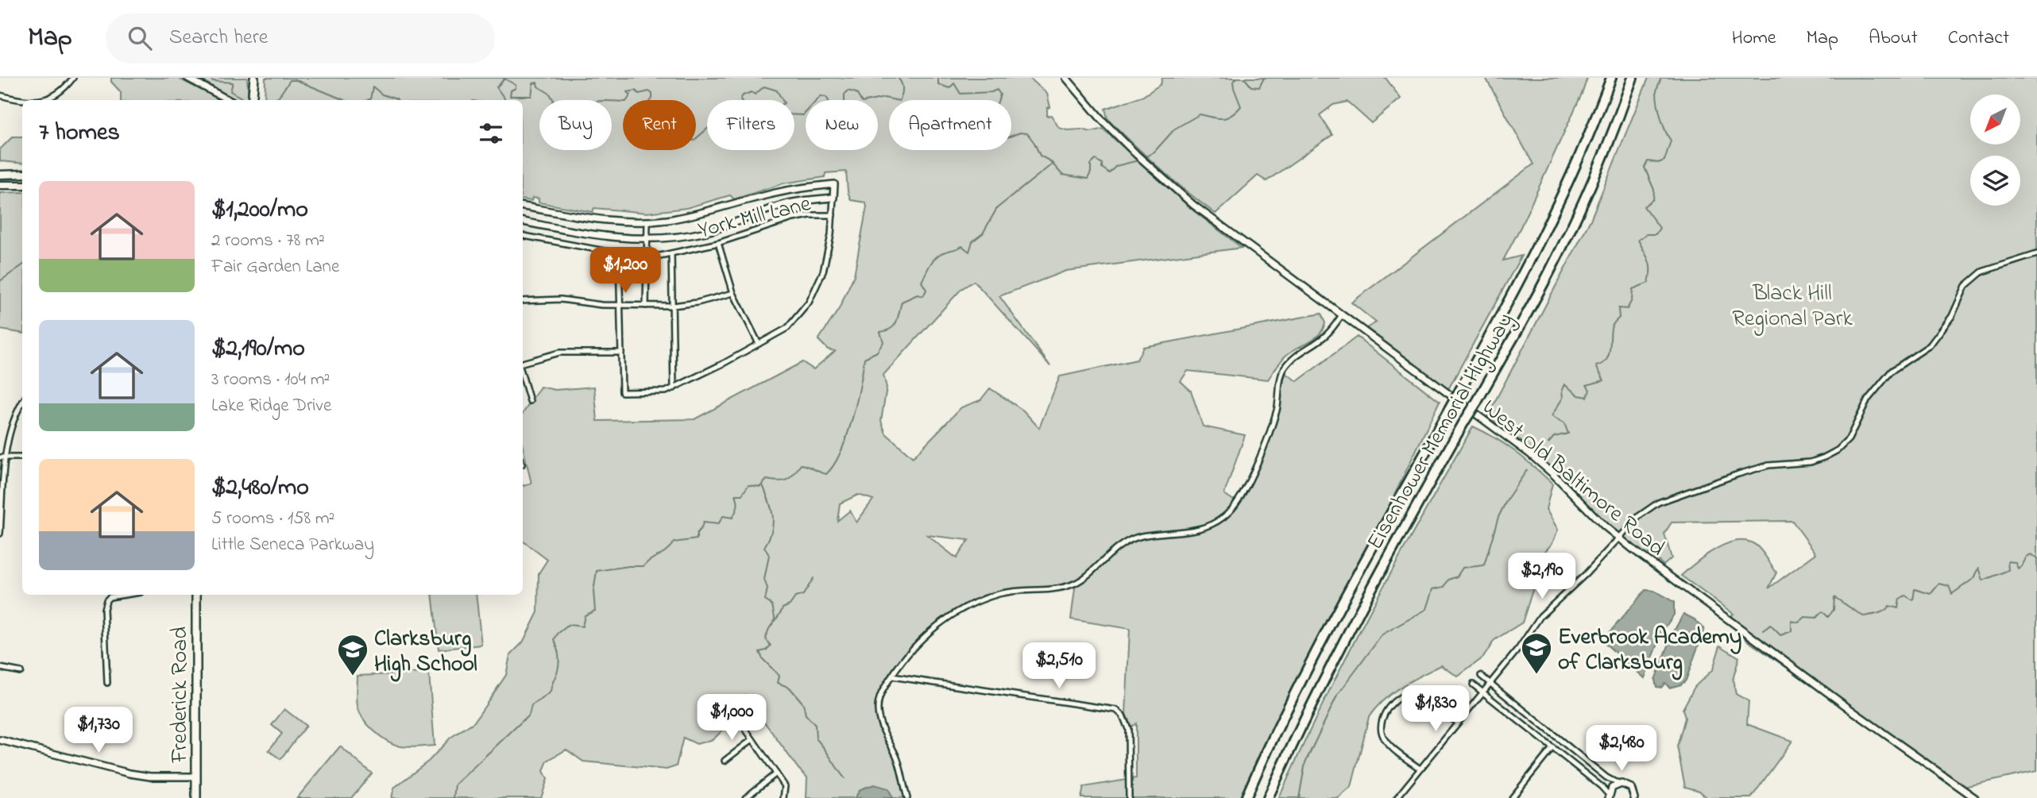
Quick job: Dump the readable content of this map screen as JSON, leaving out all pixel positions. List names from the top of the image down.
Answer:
{
  "streets": {
    "highway": ["Eisenhower Memorial Highway"],
    "main road": ["Frederick Road"],
    "street": ["York Mill Lane", "West Old Baltimore Road"]
  },
  "parks": ["Black Hill Regional Park"],
  "places": {
    "school or university": ["Everbrook Academy of Clarksburg", "Clarksburg High School"]
  },
  "north": "bottom left",
  "page": {
    "header": "Map",
    "search": "Search here",
    "nav": [
      "Home",
      "Map",
      "About",
      "Contact"
    ],
    "chip": [
      "Buy",
      "Rent",
      "Filters",
      "New",
      "Apartment"
    ],
    "heading": "7 homes",
    "list": [
      {
        "name": "$1,200/mo",
        "note": "2 rooms · 78 m² · Fair Garden Lane"
      },
      {
        "name": "$2,190/mo",
        "note": "3 rooms · 104 m² · Lake Ridge Drive"
      },
      {
        "name": "$2,480/mo",
        "note": "5 rooms · 158 m² · Little Seneca Parkway"
      }
    ],
    "price": [
      "$1,200",
      "$2,190",
      "$2,510",
      "$1,830",
      "$1,000",
      "$1,730",
      "$2,480"
    ]
  }
}
